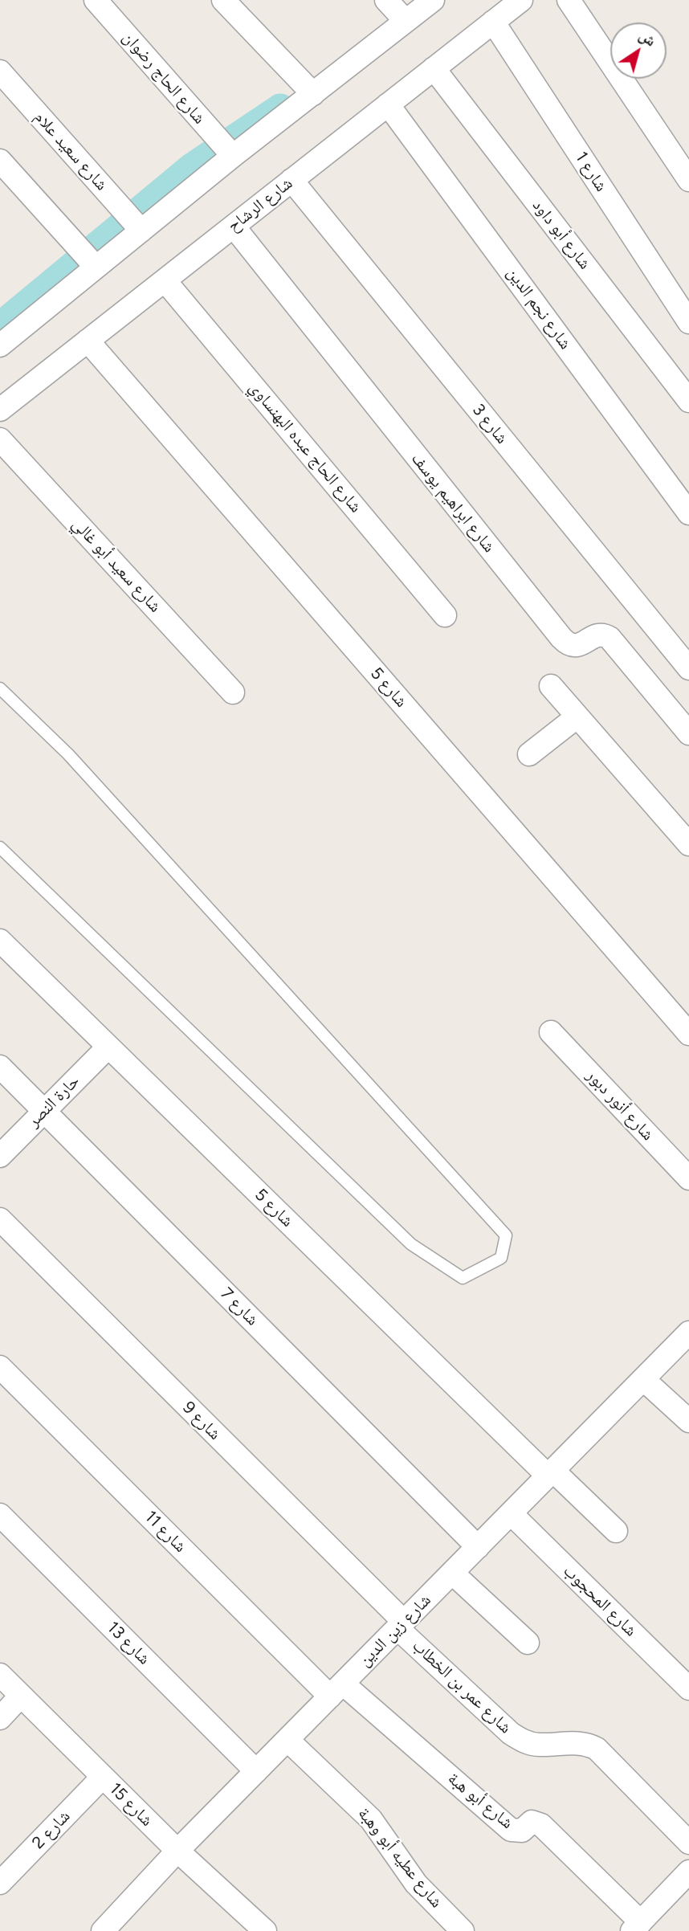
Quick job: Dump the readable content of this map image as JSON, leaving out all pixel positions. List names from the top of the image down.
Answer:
{
  "streets": {
    "street": [
      "شارع الحاج رضوان",
      "شارع سعيد علام",
      "شارع 1",
      "شارع الرشاح",
      "شارع أبو داود",
      "شارع نجم الدين",
      "شارع 3",
      "شارع الحاج عبده البهنساوي",
      "شارع ابراهيم يوسف",
      "شارع سعيد أبو غالي",
      "شارع 5",
      "حارة النصر",
      "شارع أنور دبور",
      "شارع 7",
      "شارع 9",
      "شارع 11",
      "شارع المحجوب",
      "شارع زين الدين",
      "شارع 13",
      "شارع عمر بن الخطاب",
      "شارع أبو هبة",
      "شارع 15",
      "شارع 2",
      "شارع عطيه أبو وهبة"
    ]
  },
  "crossings": [
    ["شارع 1", "شارع الرشاح"],
    ["شارع الرشاح", "شارع أبو داود"],
    ["شارع الرشاح", "شارع نجم الدين"],
    ["شارع الرشاح", "شارع 3"],
    ["شارع الرشاح", "شارع الحاج عبده البهنساوي"],
    ["شارع الرشاح", "شارع ابراهيم يوسف"],
    ["شارع الرشاح", "شارع 5"],
    ["شارع 5", "حارة النصر"],
    ["شارع 5", "شارع زين الدين"],
    ["حارة النصر", "شارع 7"],
    ["شارع 7", "شارع زين الدين"],
    ["شارع 9", "شارع زين الدين"],
    ["شارع 9", "شارع عمر بن الخطاب"],
    ["شارع 11", "شارع زين الدين"],
    ["شارع 11", "شارع أبو هبة"],
    ["شارع المحجوب", "شارع زين الدين"],
    ["شارع زين الدين", "شارع 13"],
    ["شارع زين الدين", "شارع عمر بن الخطاب"],
    ["شارع زين الدين", "شارع أبو هبة"],
    ["شارع زين الدين", "شارع 15"],
    ["شارع زين الدين", "شارع عطيه أبو وهبة"],
    ["شارع 15", "شارع 2"]
  ],
  "north": "top right"
}
